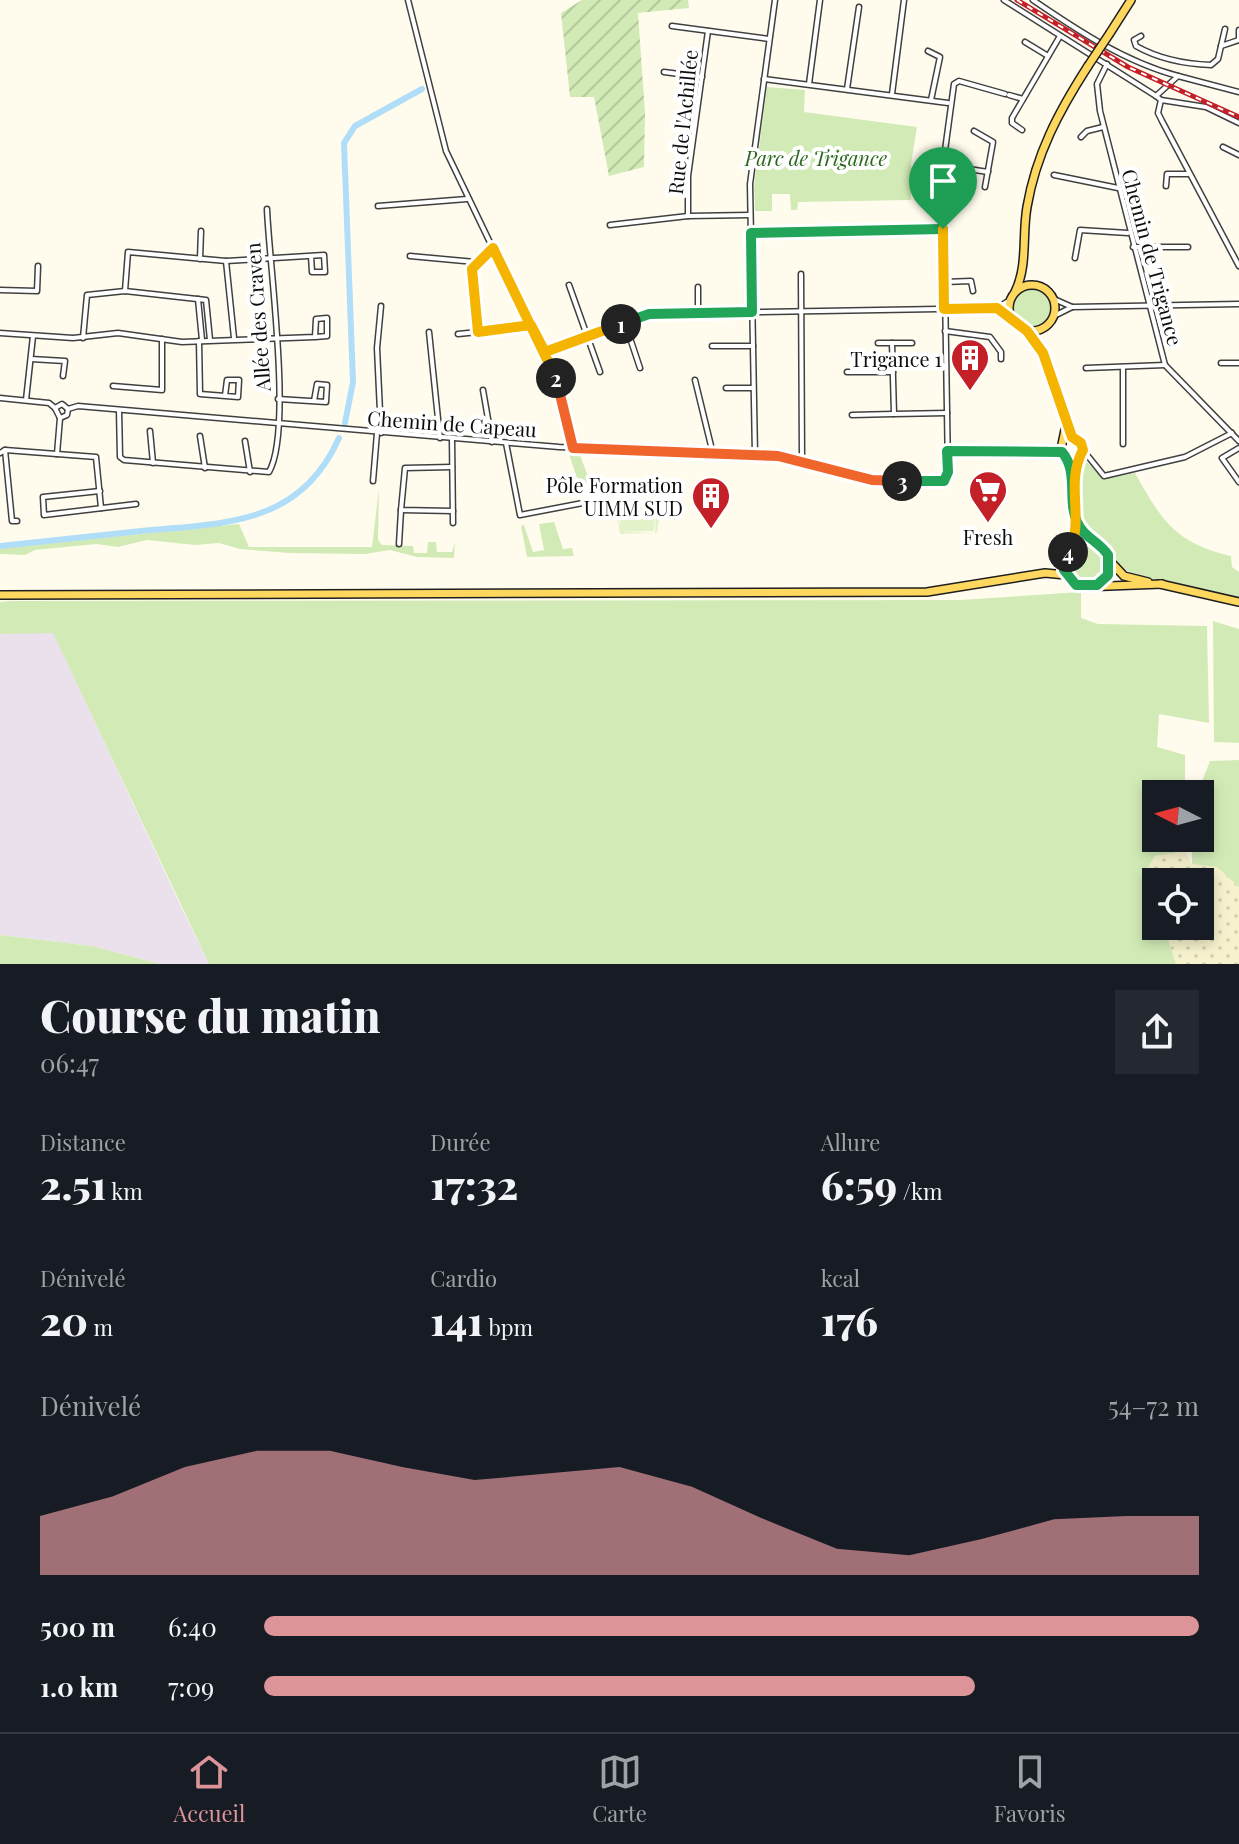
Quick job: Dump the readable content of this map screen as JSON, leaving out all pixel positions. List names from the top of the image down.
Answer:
{
  "streets": {
    "street": [
      "Rue de l'Achillée",
      "Chemin de Trigance",
      "Allée des Craven",
      "Chemin de Capeau"
    ]
  },
  "crossings": [
    ["Allée des Craven", "Chemin de Capeau"]
  ],
  "parks": ["Parc de Trigance"],
  "places": {
    "building": ["Trigance 1", "Pôle Formation UIMM SUD"],
    "supermarket": ["Fresh"]
  },
  "north": "left",
  "page": {
    "pins": [
      "1",
      "2",
      "3",
      "4"
    ],
    "heading": ["Course du matin", "06:47"],
    "stats": [
      ["Distance", "2.51 km"],
      ["Durée", "17:32"],
      ["Allure", "6:59 /km"],
      ["Dénivelé", "20 m"],
      ["Cardio", "141 bpm"],
      ["kcal", "176"]
    ],
    "chart": ["Dénivelé", "54–72 m"],
    "list": [
      {
        "name": "500 m",
        "note": "6:40"
      },
      {
        "name": "1.0 km",
        "note": "7:09"
      }
    ],
    "tabs": ["Accueil", "Carte", "Favoris"]
  }
}
